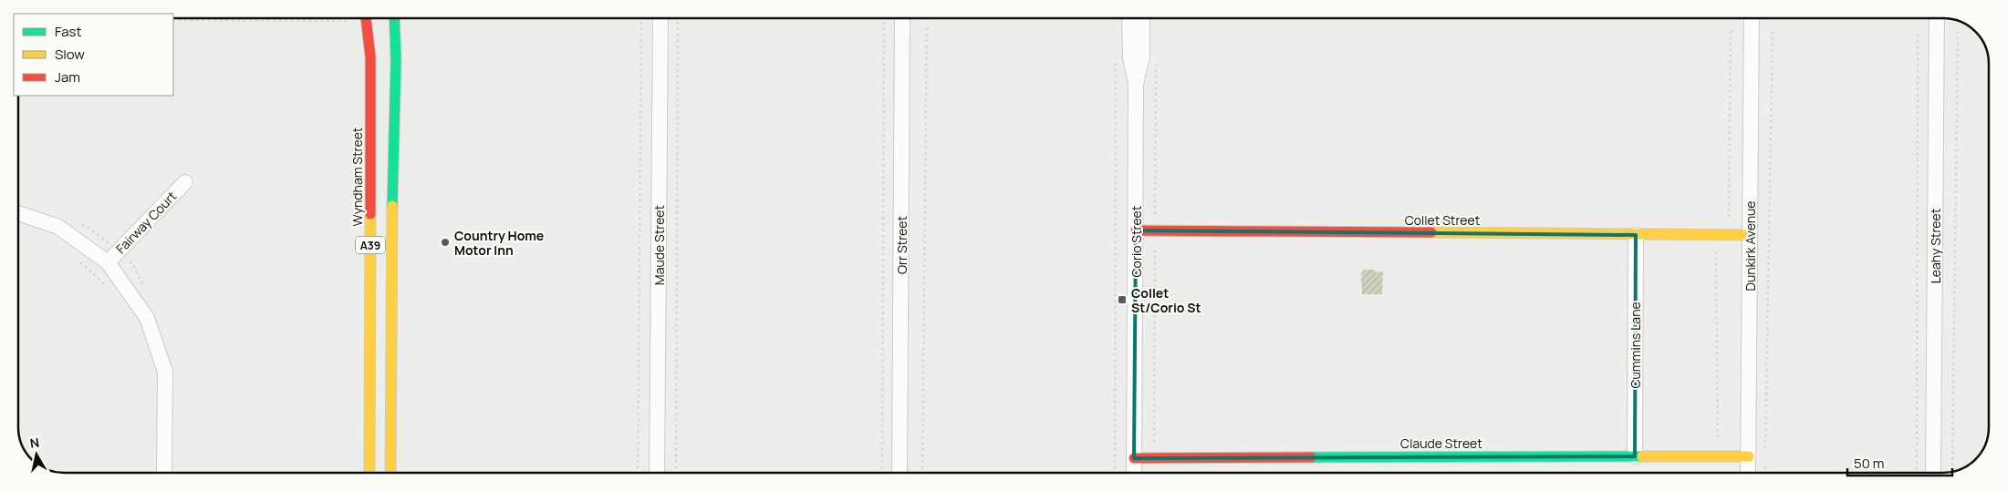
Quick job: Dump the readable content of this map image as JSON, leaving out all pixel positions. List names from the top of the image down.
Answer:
{
  "streets": {
    "main road": [
      "Wyndham Street",
      "Collet Street",
      "A39",
      "Claude Street"
    ],
    "street": [
      "Fairway Court",
      "Corio Street",
      "Maude Street",
      "Orr Street",
      "Dunkirk Avenue",
      "Leahy Street",
      "Cummins Lane"
    ]
  },
  "crossings": [
    ["Collet Street", "Corio Street"],
    ["Collet Street", "Dunkirk Avenue"],
    ["Collet Street", "Cummins Lane"],
    ["Corio Street", "Claude Street"],
    ["Dunkirk Avenue", "Claude Street"],
    ["Cummins Lane", "Claude Street"]
  ],
  "places": {
    "other": ["Country Home Motor Inn"],
    "transit": ["Collet St/Corio St"]
  },
  "legend": ["Fast", "Slow", "Jam"],
  "scale_bar": "50 m",
  "north": "top"
}
